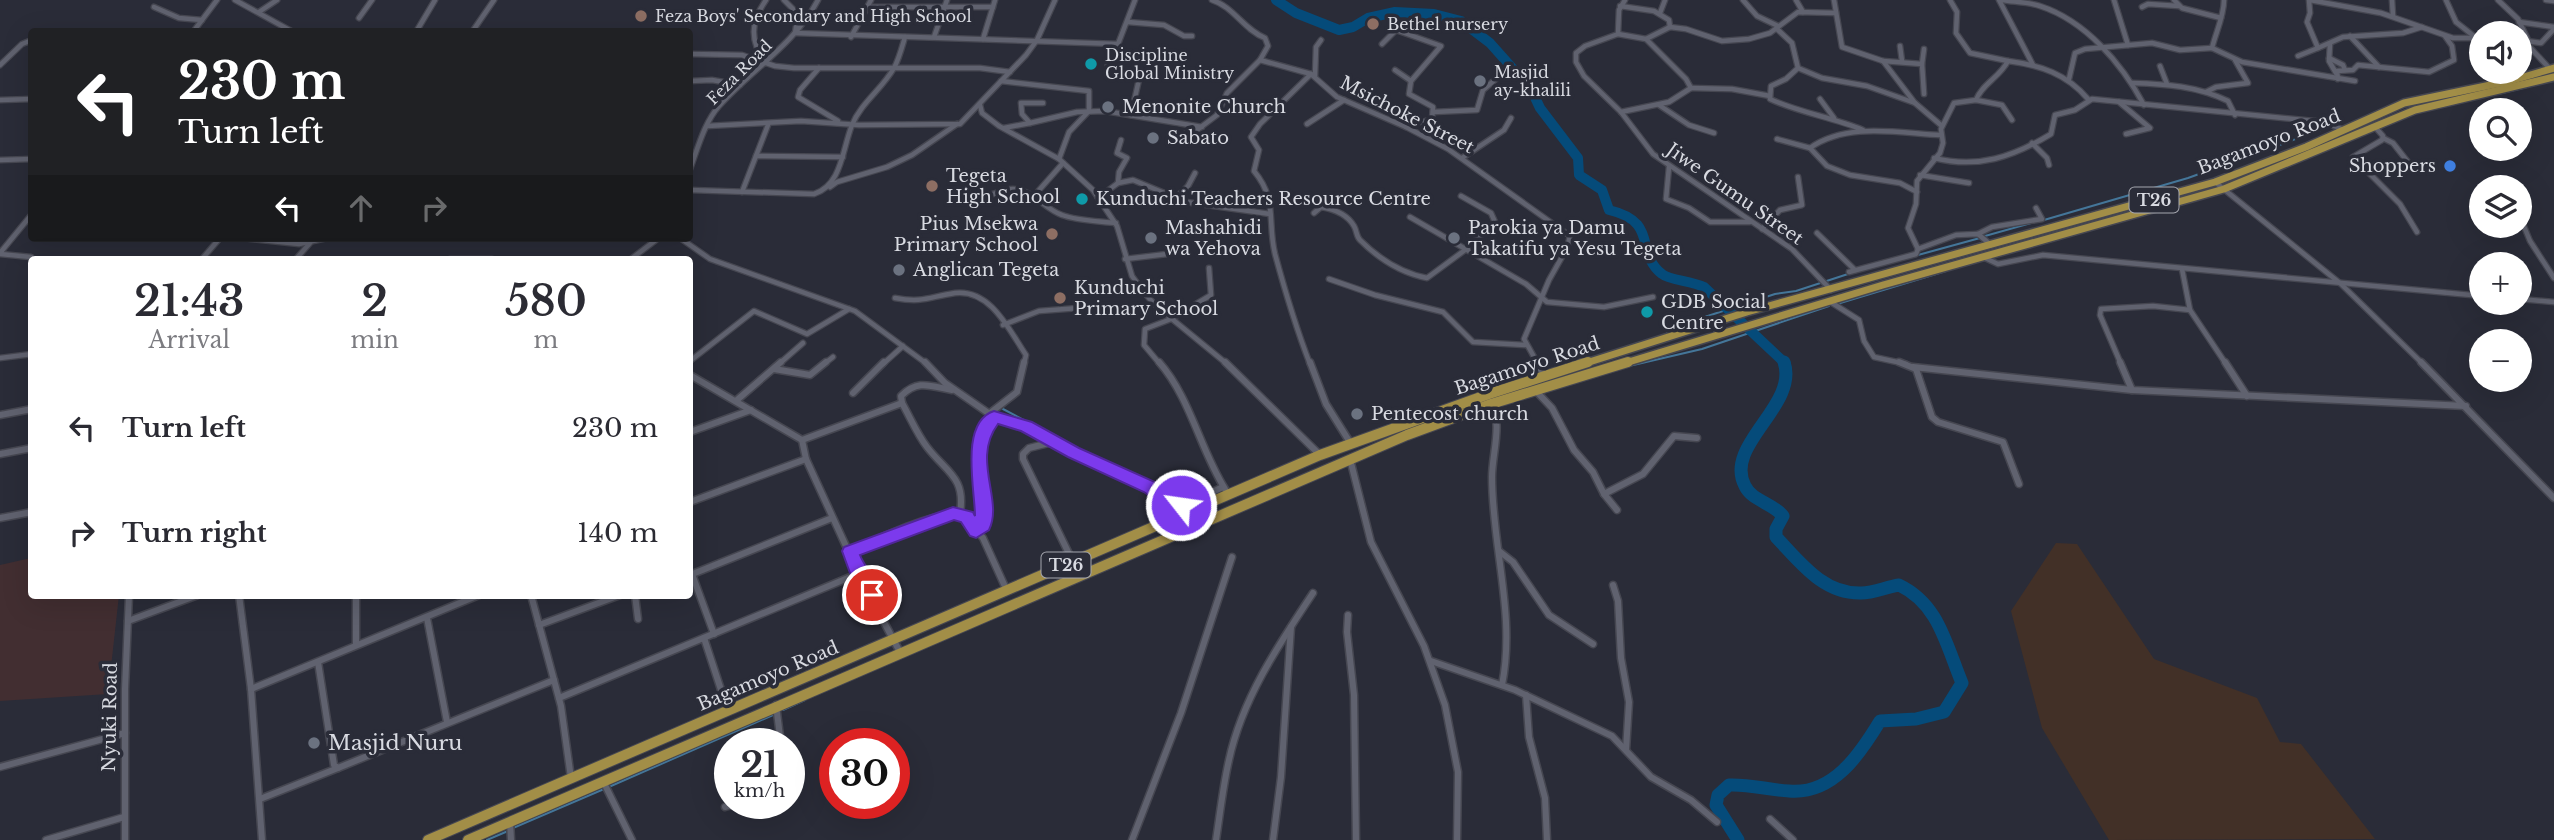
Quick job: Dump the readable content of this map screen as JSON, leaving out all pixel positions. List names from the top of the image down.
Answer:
{
  "streets": {
    "highway": ["Bagamoyo Road", "T26"],
    "street": [
      "Feza Road",
      "Msichoke Street",
      "Jiwe Gumu Street",
      "Nyuki Road"
    ]
  },
  "crossings": [
    ["Bagamoyo Road", "Jiwe Gumu Street"]
  ],
  "places": [
    "Feza Boys' Secondary and High School",
    "Bethel nursery",
    "Discipline Global Ministry",
    "Masjid ay-khalili",
    "Menonite Church",
    "Sabato",
    "Shoppers",
    "Tegeta High School",
    "Kunduchi Teachers Resource Centre",
    "Pius Msekwa Primary School",
    "Mashahidi wa Yehova",
    "Parokia ya Damu Takatifu ya Yesu Tegeta",
    "Anglican Tegeta",
    "Kunduchi Primary School",
    "GDB Social Centre",
    "Pentecost church",
    "Masjid Nuru"
  ],
  "page": {
    "map_buttons": ["+", "−"],
    "turn": ["230 m", "Turn left"],
    "eta": [
      "21:43",
      "Arrival",
      "2",
      "min",
      "580",
      "m"
    ],
    "list": [
      {
        "name": "Turn left",
        "value": "230 m"
      },
      {
        "name": "Turn right",
        "value": "140 m"
      }
    ],
    "speed": "21 km/h",
    "limit": "30"
  }
}
